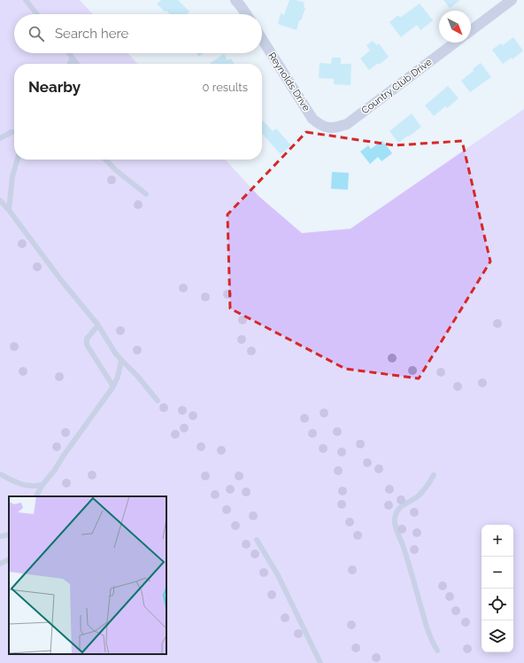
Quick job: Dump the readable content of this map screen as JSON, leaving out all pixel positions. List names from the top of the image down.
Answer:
{
  "streets": {
    "street": ["Reynolds Drive", "Country Club Drive"]
  },
  "crossings": [
    ["Reynolds Drive", "Country Club Drive"]
  ],
  "north": "bottom right",
  "page": {
    "search": "Search here",
    "heading": ["Nearby", "0 results"],
    "map_buttons": ["+", "−"]
  }
}
